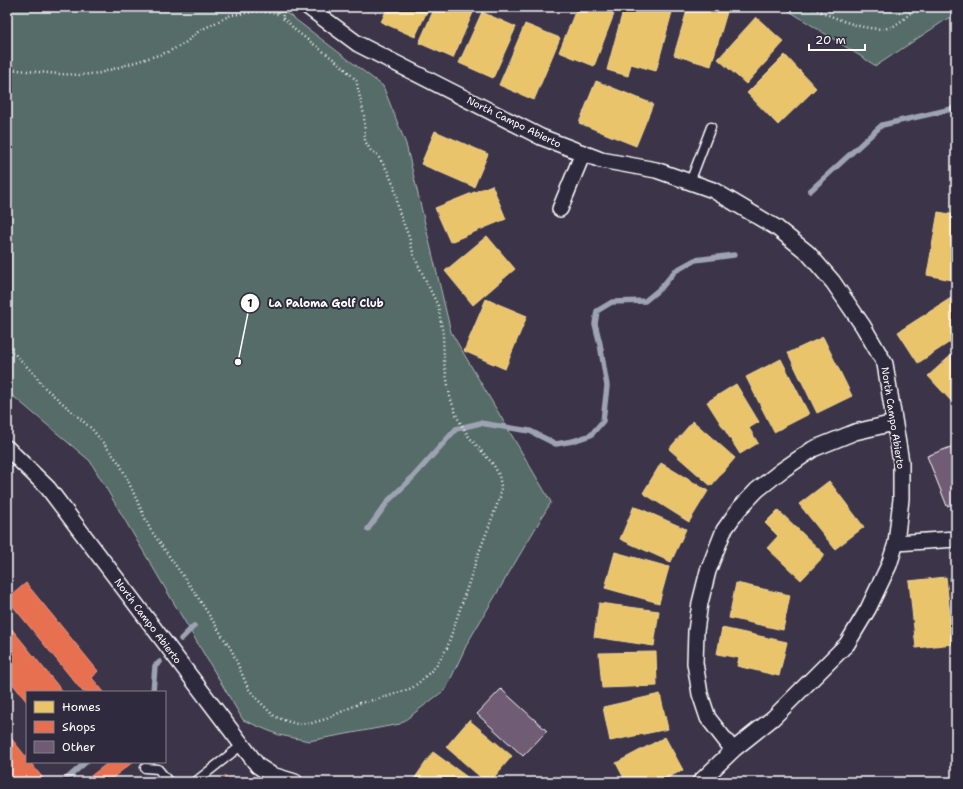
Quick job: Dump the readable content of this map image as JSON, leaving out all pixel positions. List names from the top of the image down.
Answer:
{
  "streets": {
    "street": ["North Campo Abierto"]
  },
  "places": ["La Paloma Golf Club"],
  "legend": ["Homes", "Shops", "Other"],
  "scale_bar": "20 m"
}
